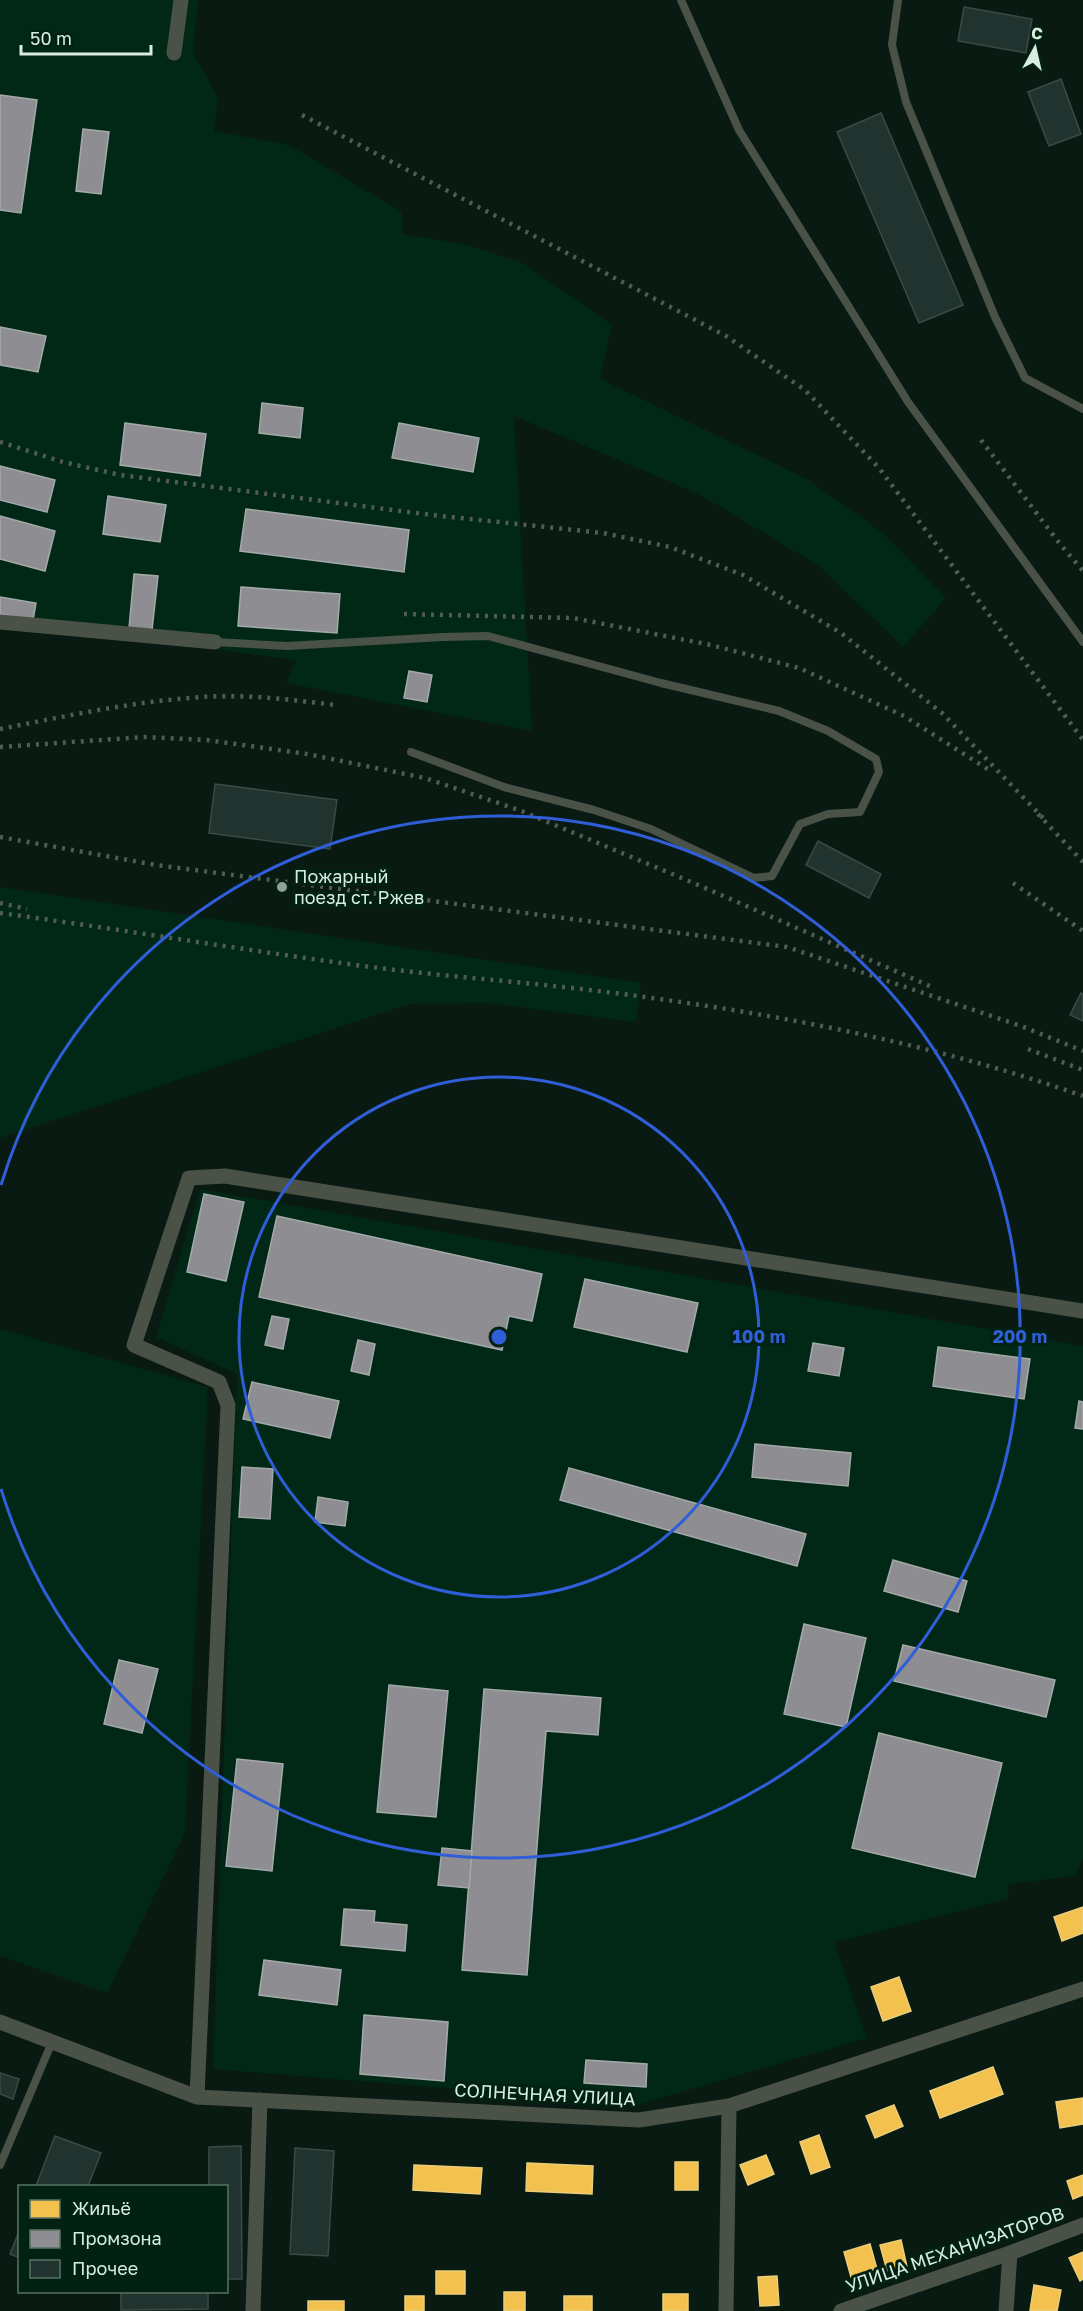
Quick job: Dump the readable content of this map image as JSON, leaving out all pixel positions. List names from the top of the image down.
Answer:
{
  "streets": {
    "street": ["СОЛНЕЧНАЯ УЛИЦА", "УЛИЦА МЕХАНИЗАТОРОВ"]
  },
  "places": ["Пожарный поезд ст. Ржев"],
  "legend": ["Жильё", "Промзона", "Прочее"],
  "scale_bar": "50 m",
  "north": "top",
  "rings": ["100 m", "200 m"]
}
